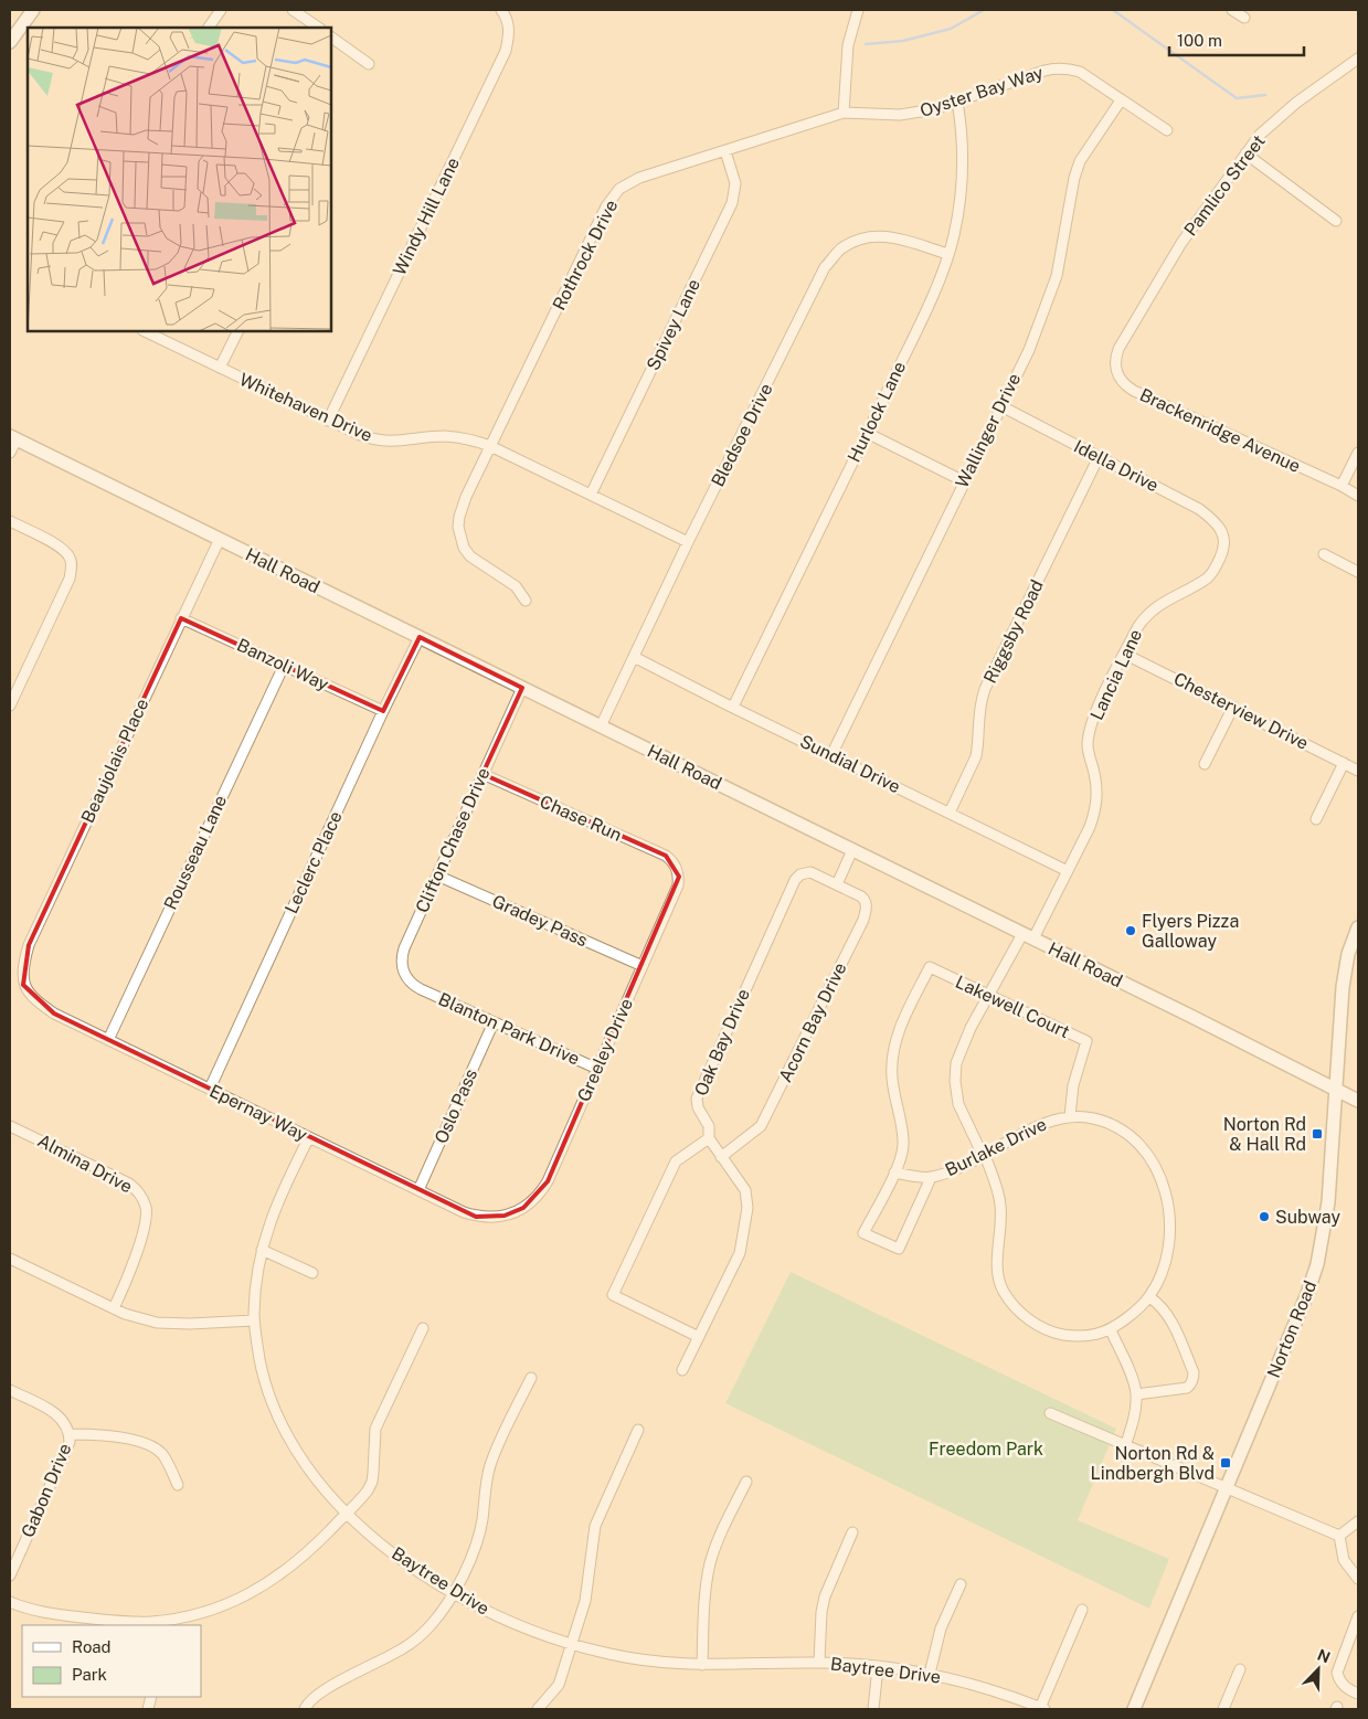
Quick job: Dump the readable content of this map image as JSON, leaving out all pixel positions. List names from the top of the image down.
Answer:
{
  "streets": {
    "street": [
      "Oyster Bay Way",
      "Pamlico Street",
      "Windy Hill Lane",
      "Rothrock Drive",
      "Spivey Lane",
      "Whitehaven Drive",
      "Hurlock Lane",
      "Wallinger Drive",
      "Brackenridge Avenue",
      "Bledsoe Drive",
      "Idella Drive",
      "Hall Road",
      "Riggsby Road",
      "Banzoli Way",
      "Lancia Lane",
      "Chesterview Drive",
      "Beaujolais Place",
      "Sundial Drive",
      "Chase Run",
      "Clifton Chase Drive",
      "Rousseau Lane",
      "Leclerc Place",
      "Gradey Pass",
      "Lakewell Court",
      "Acorn Bay Drive",
      "Blanton Park Drive",
      "Oak Bay Drive",
      "Greeley Drive",
      "Oslo Pass",
      "Epernay Way",
      "Burlake Drive",
      "Almina Drive",
      "Norton Road",
      "Gabon Drive",
      "Baytree Drive"
    ]
  },
  "crossings": [
    ["Oyster Bay Way", "Rothrock Drive"],
    ["Oyster Bay Way", "Hurlock Lane"],
    ["Oyster Bay Way", "Wallinger Drive"],
    ["Pamlico Street", "Brackenridge Avenue"],
    ["Windy Hill Lane", "Whitehaven Drive"],
    ["Rothrock Drive", "Spivey Lane"],
    ["Rothrock Drive", "Whitehaven Drive"],
    ["Spivey Lane", "Whitehaven Drive"],
    ["Whitehaven Drive", "Bledsoe Drive"],
    ["Hurlock Lane", "Bledsoe Drive"],
    ["Hurlock Lane", "Sundial Drive"],
    ["Wallinger Drive", "Idella Drive"],
    ["Wallinger Drive", "Sundial Drive"],
    ["Bledsoe Drive", "Hall Road"],
    ["Bledsoe Drive", "Sundial Drive"],
    ["Idella Drive", "Riggsby Road"],
    ["Idella Drive", "Lancia Lane"],
    ["Hall Road", "Lancia Lane"],
    ["Hall Road", "Beaujolais Place"],
    ["Hall Road", "Clifton Chase Drive"],
    ["Hall Road", "Leclerc Place"],
    ["Hall Road", "Norton Road"],
    ["Riggsby Road", "Sundial Drive"],
    ["Banzoli Way", "Beaujolais Place"],
    ["Banzoli Way", "Rousseau Lane"],
    ["Banzoli Way", "Leclerc Place"],
    ["Lancia Lane", "Chesterview Drive"],
    ["Lancia Lane", "Sundial Drive"],
    ["Lancia Lane", "Lakewell Court"],
    ["Lancia Lane", "Burlake Drive"],
    ["Beaujolais Place", "Epernay Way"],
    ["Chase Run", "Clifton Chase Drive"],
    ["Chase Run", "Greeley Drive"],
    ["Clifton Chase Drive", "Gradey Pass"],
    ["Clifton Chase Drive", "Blanton Park Drive"],
    ["Rousseau Lane", "Epernay Way"],
    ["Leclerc Place", "Epernay Way"],
    ["Gradey Pass", "Greeley Drive"],
    ["Lakewell Court", "Burlake Drive"],
    ["Acorn Bay Drive", "Oak Bay Drive"],
    ["Blanton Park Drive", "Greeley Drive"],
    ["Blanton Park Drive", "Oslo Pass"],
    ["Greeley Drive", "Epernay Way"],
    ["Oslo Pass", "Epernay Way"],
    ["Epernay Way", "Baytree Drive"]
  ],
  "parks": ["Freedom Park"],
  "places": {
    "other": ["Flyers Pizza Galloway", "Subway"],
    "transit": ["Norton Rd & Hall Rd", "Norton Rd & Lindbergh Blvd"]
  },
  "legend": ["Road", "Park"],
  "scale_bar": "100 m",
  "north": "top right"
}
